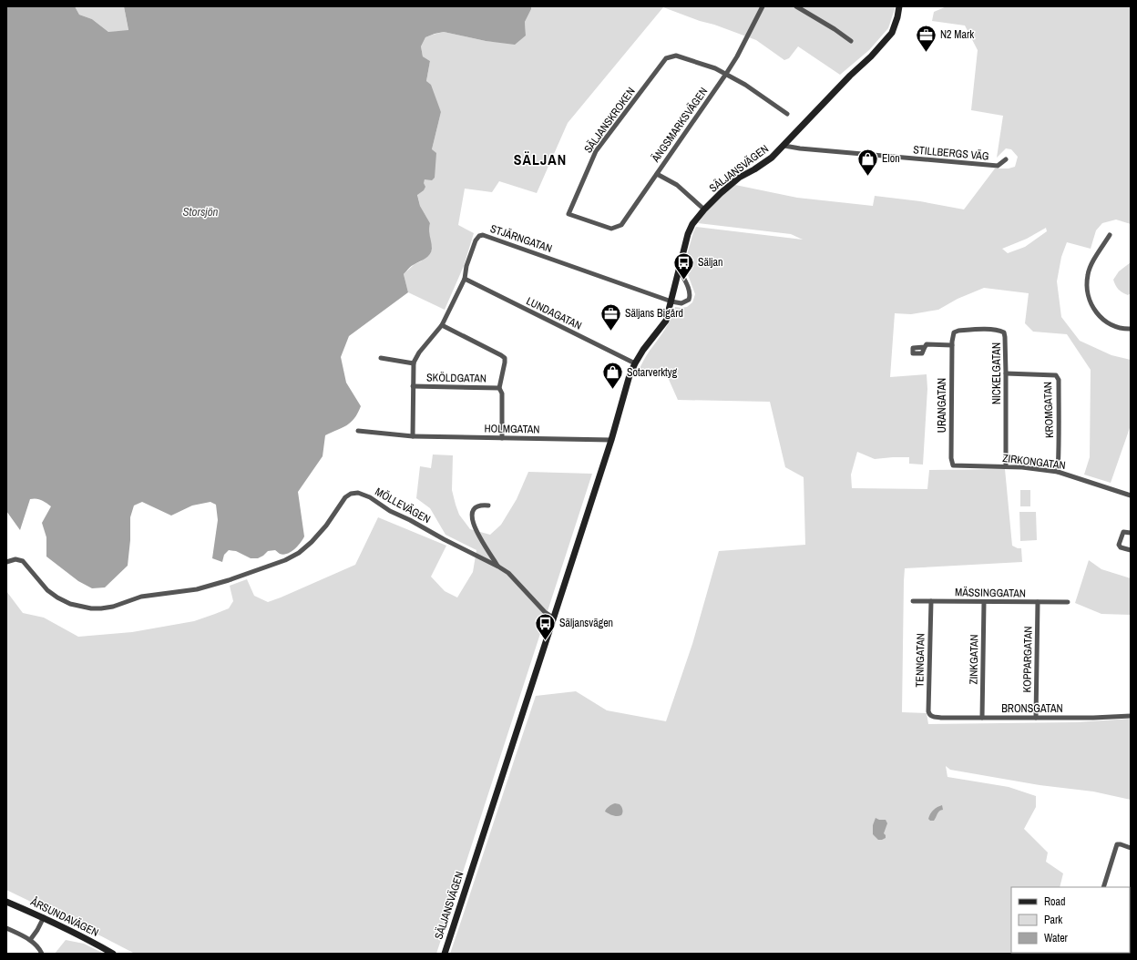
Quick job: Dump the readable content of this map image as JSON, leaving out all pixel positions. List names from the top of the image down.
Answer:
{
  "streets": {
    "street": [
      "SÄLJANSKROKEN",
      "ÄNGSMARKSVÄGEN",
      "STILLBERGS VÄG",
      "SÄLJANSVÄGEN",
      "STJÄRNGATAN",
      "LUNDAGATAN",
      "NICKELGATAN",
      "SKÖLDGATAN",
      "URANGATAN",
      "KROMGATAN",
      "HOLMGATAN",
      "ZIRKONGATAN",
      "MÖLLEVÄGEN",
      "MÄSSINGGATAN",
      "ZINKGATAN",
      "KOPPARGATAN",
      "TENNGATAN",
      "BRONSGATAN",
      "ÅRSUNDAVÄGEN"
    ]
  },
  "crossings": [
    ["SÄLJANSKROKEN", "ÄNGSMARKSVÄGEN"],
    ["ÄNGSMARKSVÄGEN", "SÄLJANSVÄGEN"],
    ["STILLBERGS VÄG", "SÄLJANSVÄGEN"],
    ["SÄLJANSVÄGEN", "STJÄRNGATAN"],
    ["SÄLJANSVÄGEN", "LUNDAGATAN"],
    ["SÄLJANSVÄGEN", "HOLMGATAN"],
    ["SÄLJANSVÄGEN", "MÖLLEVÄGEN"],
    ["STJÄRNGATAN", "LUNDAGATAN"],
    ["STJÄRNGATAN", "SKÖLDGATAN"],
    ["STJÄRNGATAN", "HOLMGATAN"],
    ["NICKELGATAN", "URANGATAN"],
    ["NICKELGATAN", "KROMGATAN"],
    ["NICKELGATAN", "ZIRKONGATAN"],
    ["URANGATAN", "ZIRKONGATAN"],
    ["KROMGATAN", "ZIRKONGATAN"],
    ["MÄSSINGGATAN", "ZINKGATAN"],
    ["MÄSSINGGATAN", "KOPPARGATAN"],
    ["MÄSSINGGATAN", "TENNGATAN"],
    ["ZINKGATAN", "BRONSGATAN"],
    ["KOPPARGATAN", "BRONSGATAN"],
    ["TENNGATAN", "BRONSGATAN"]
  ],
  "districts": ["SÄLJAN"],
  "water": ["Storsjön"],
  "places": {
    "office": ["N2 Mark", "Säljans Bigård"],
    "shop": ["Elon", "Sotarverktyg"],
    "bus stop": ["Säljan", "Säljansvägen"]
  },
  "legend": ["Road", "Park", "Water"]
}
